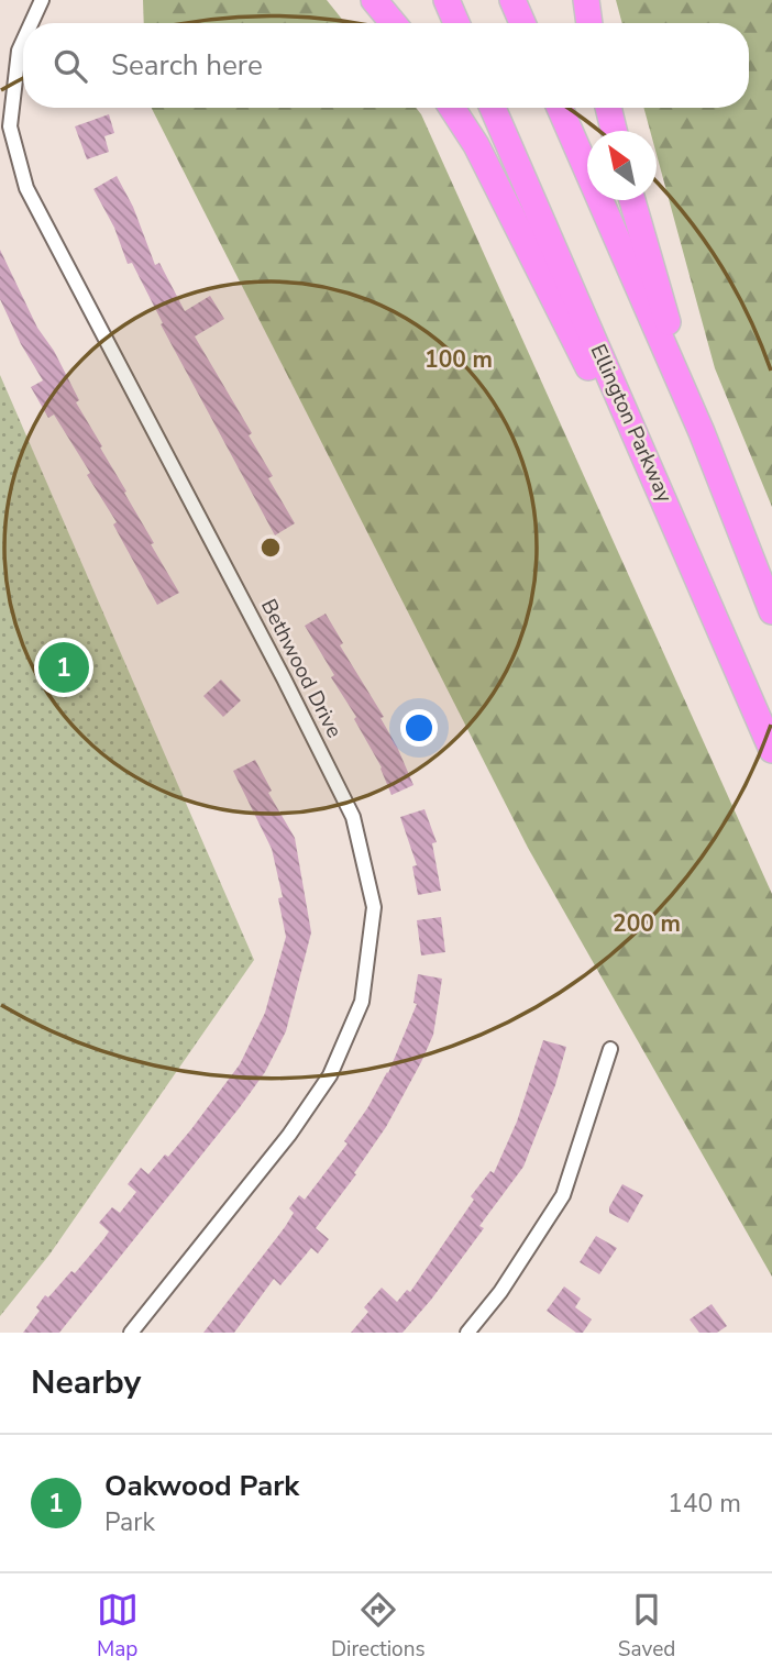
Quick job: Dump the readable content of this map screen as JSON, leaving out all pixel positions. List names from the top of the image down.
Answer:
{
  "streets": {
    "highway": ["Ellington Parkway"],
    "street": ["Bethwood Drive"]
  },
  "north": "top left",
  "page": {
    "search": "Search here",
    "pins": "1",
    "heading": "Nearby",
    "list": [
      {
        "mark": "1",
        "name": "Oakwood Park",
        "note": "Park",
        "value": "140 m"
      }
    ],
    "nav": ["Map", "Directions", "Saved"]
  },
  "rings": ["100 m", "200 m"]
}
